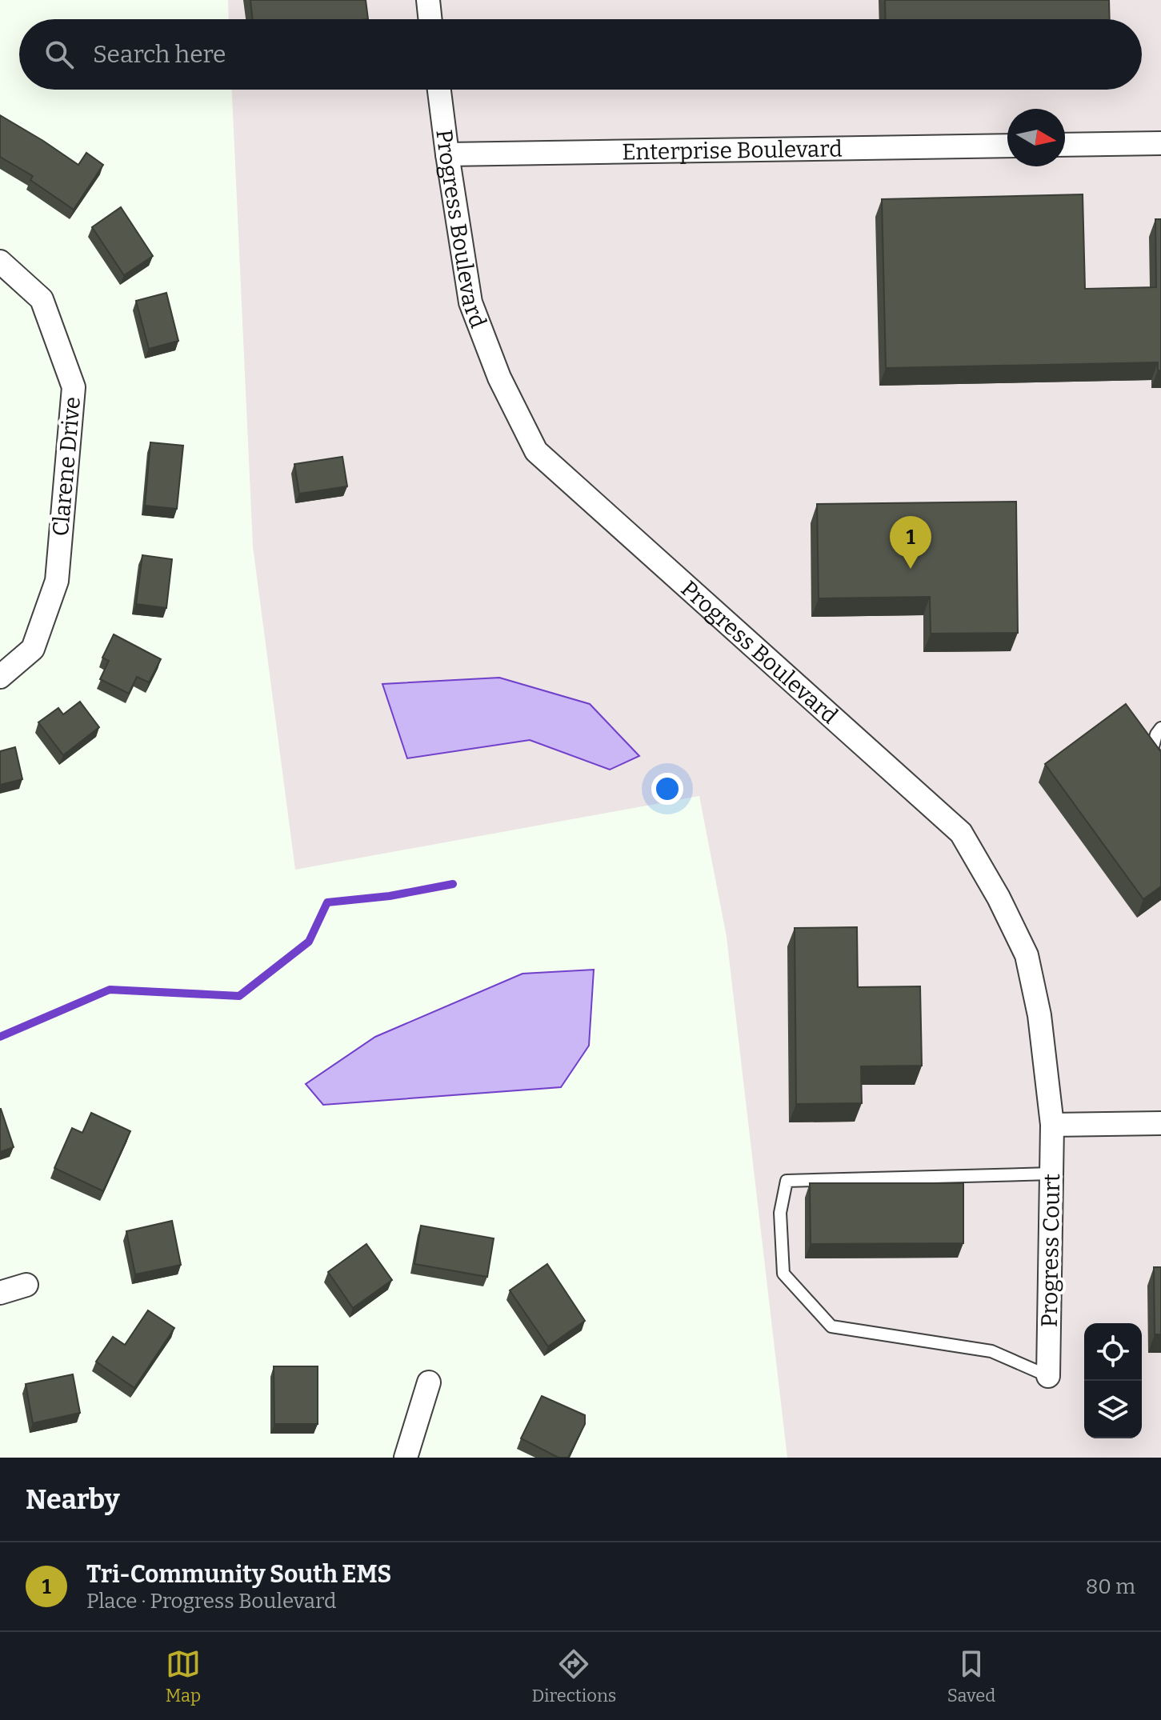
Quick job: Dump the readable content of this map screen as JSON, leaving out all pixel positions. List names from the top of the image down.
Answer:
{
  "streets": {
    "street": [
      "Enterprise Boulevard",
      "Progress Boulevard",
      "Clarene Drive",
      "Progress Court"
    ]
  },
  "crossings": [
    ["Enterprise Boulevard", "Progress Boulevard"],
    ["Progress Boulevard", "Progress Court"]
  ],
  "north": "right",
  "page": {
    "search": "Search here",
    "pins": "1",
    "heading": "Nearby",
    "list": [
      {
        "mark": "1",
        "name": "Tri-Community South EMS",
        "note": "Place · Progress Boulevard",
        "value": "80 m"
      }
    ],
    "nav": ["Map", "Directions", "Saved"]
  }
}
